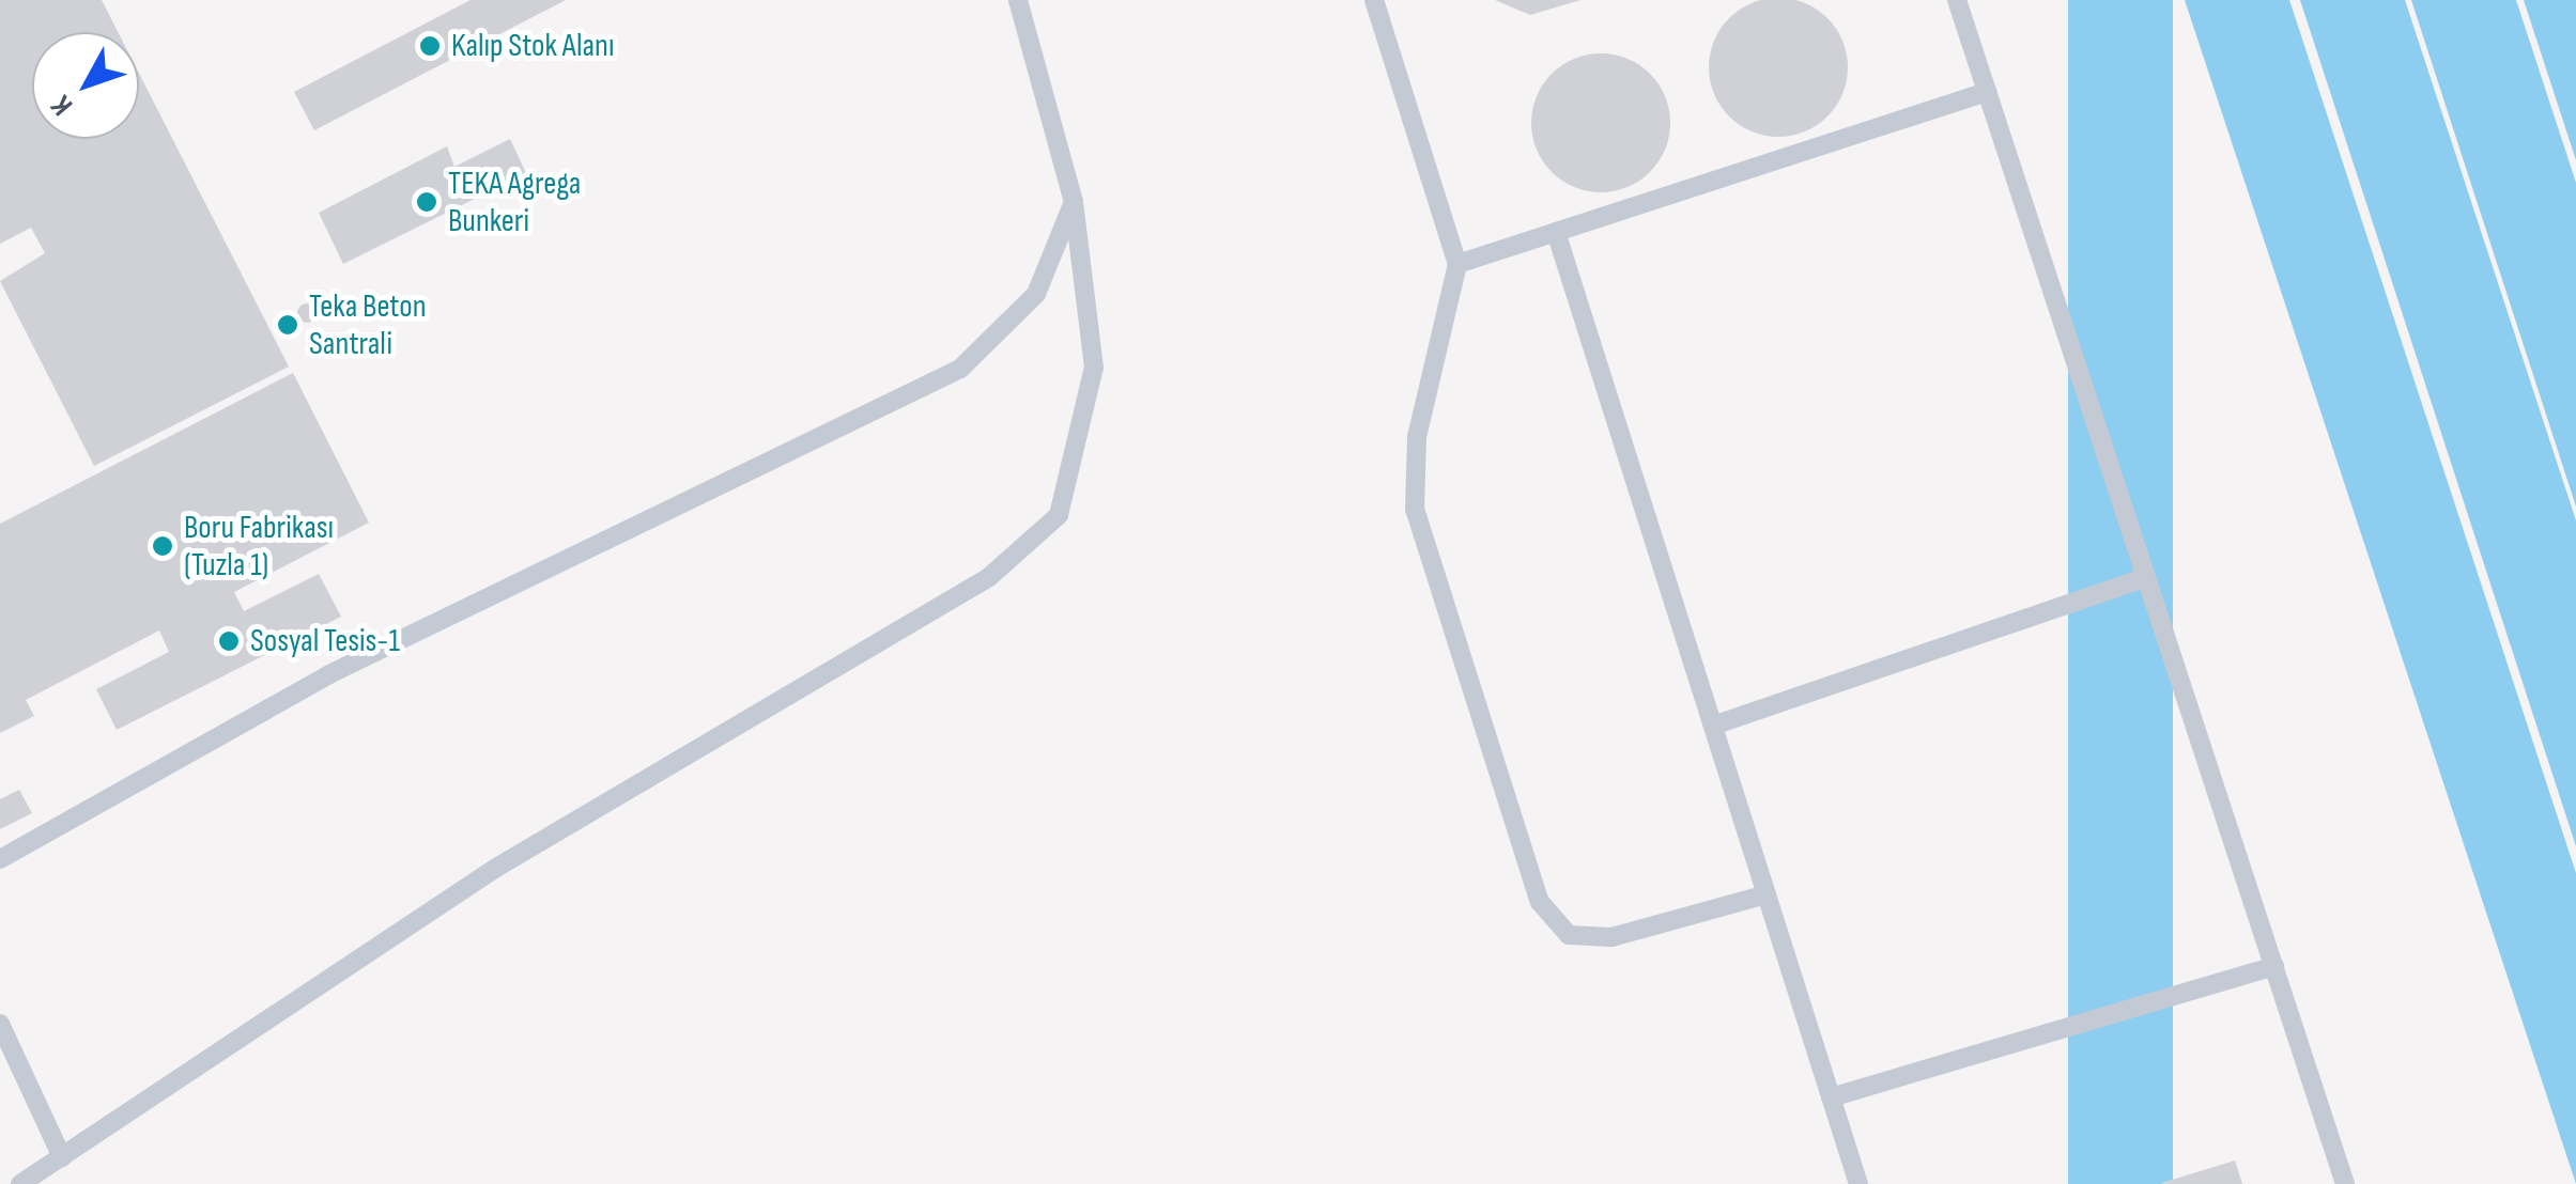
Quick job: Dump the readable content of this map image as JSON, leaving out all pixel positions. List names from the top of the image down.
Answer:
{
  "places": [
    "Kalıp Stok Alanı",
    "TEKA Agrega Bunkeri",
    "Teka Beton Santrali",
    "Boru Fabrikası (Tuzla 1)",
    "Sosyal Tesis-1"
  ],
  "north": "bottom left"
}
